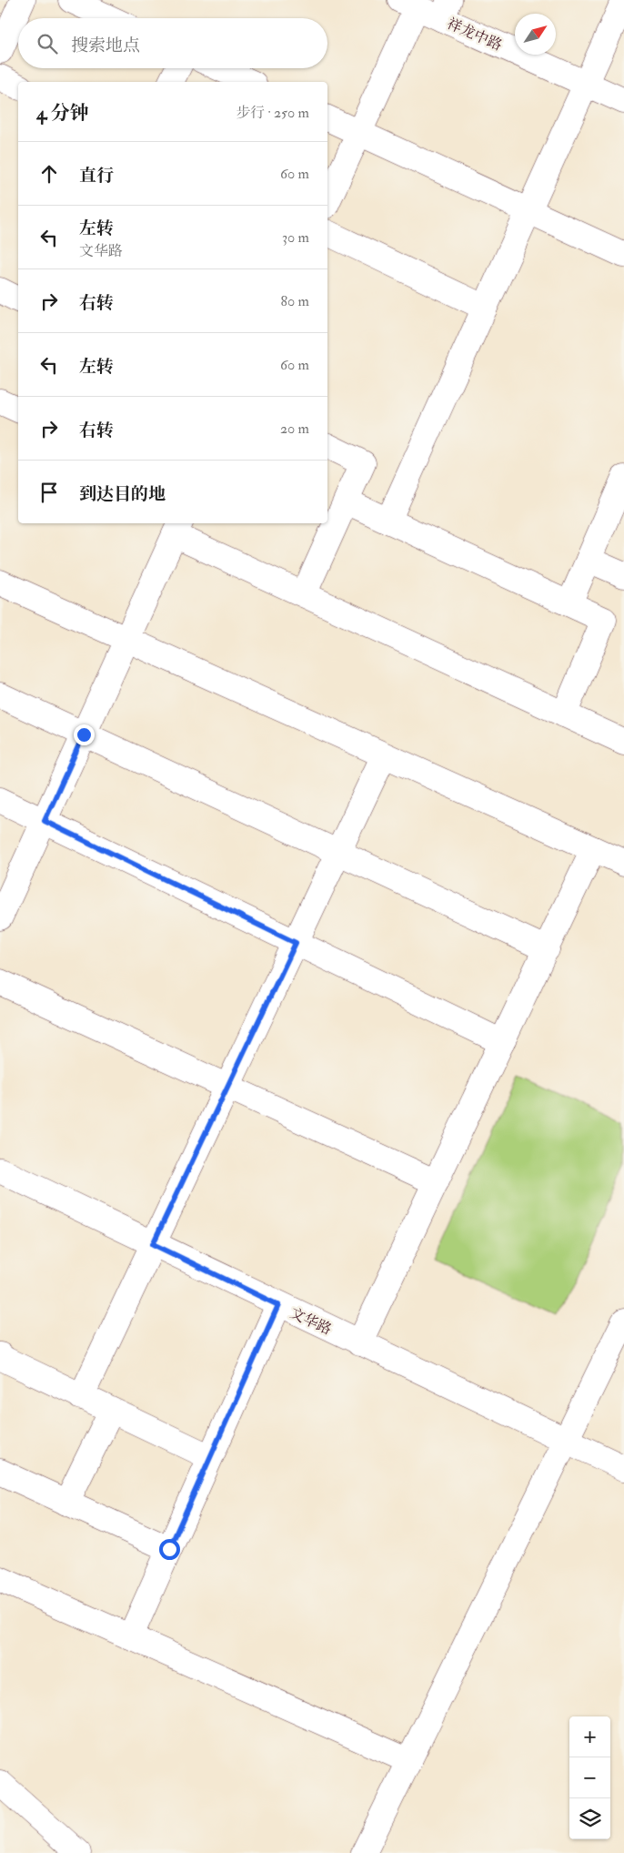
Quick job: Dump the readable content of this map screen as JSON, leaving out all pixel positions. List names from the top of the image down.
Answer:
{
  "streets": {
    "street": ["祥龙中路", "文华路"]
  },
  "north": "top right",
  "page": {
    "search": "搜索地点",
    "heading": ["4 分钟", "步行 · 250 m"],
    "list": [
      ["直行", "60 m"],
      ["左转", "文华路", "30 m"],
      ["右转", "80 m"],
      ["左转", "60 m"],
      ["右转", "20 m"],
      "到达目的地"
    ],
    "map_buttons": ["+", "−"]
  }
}
